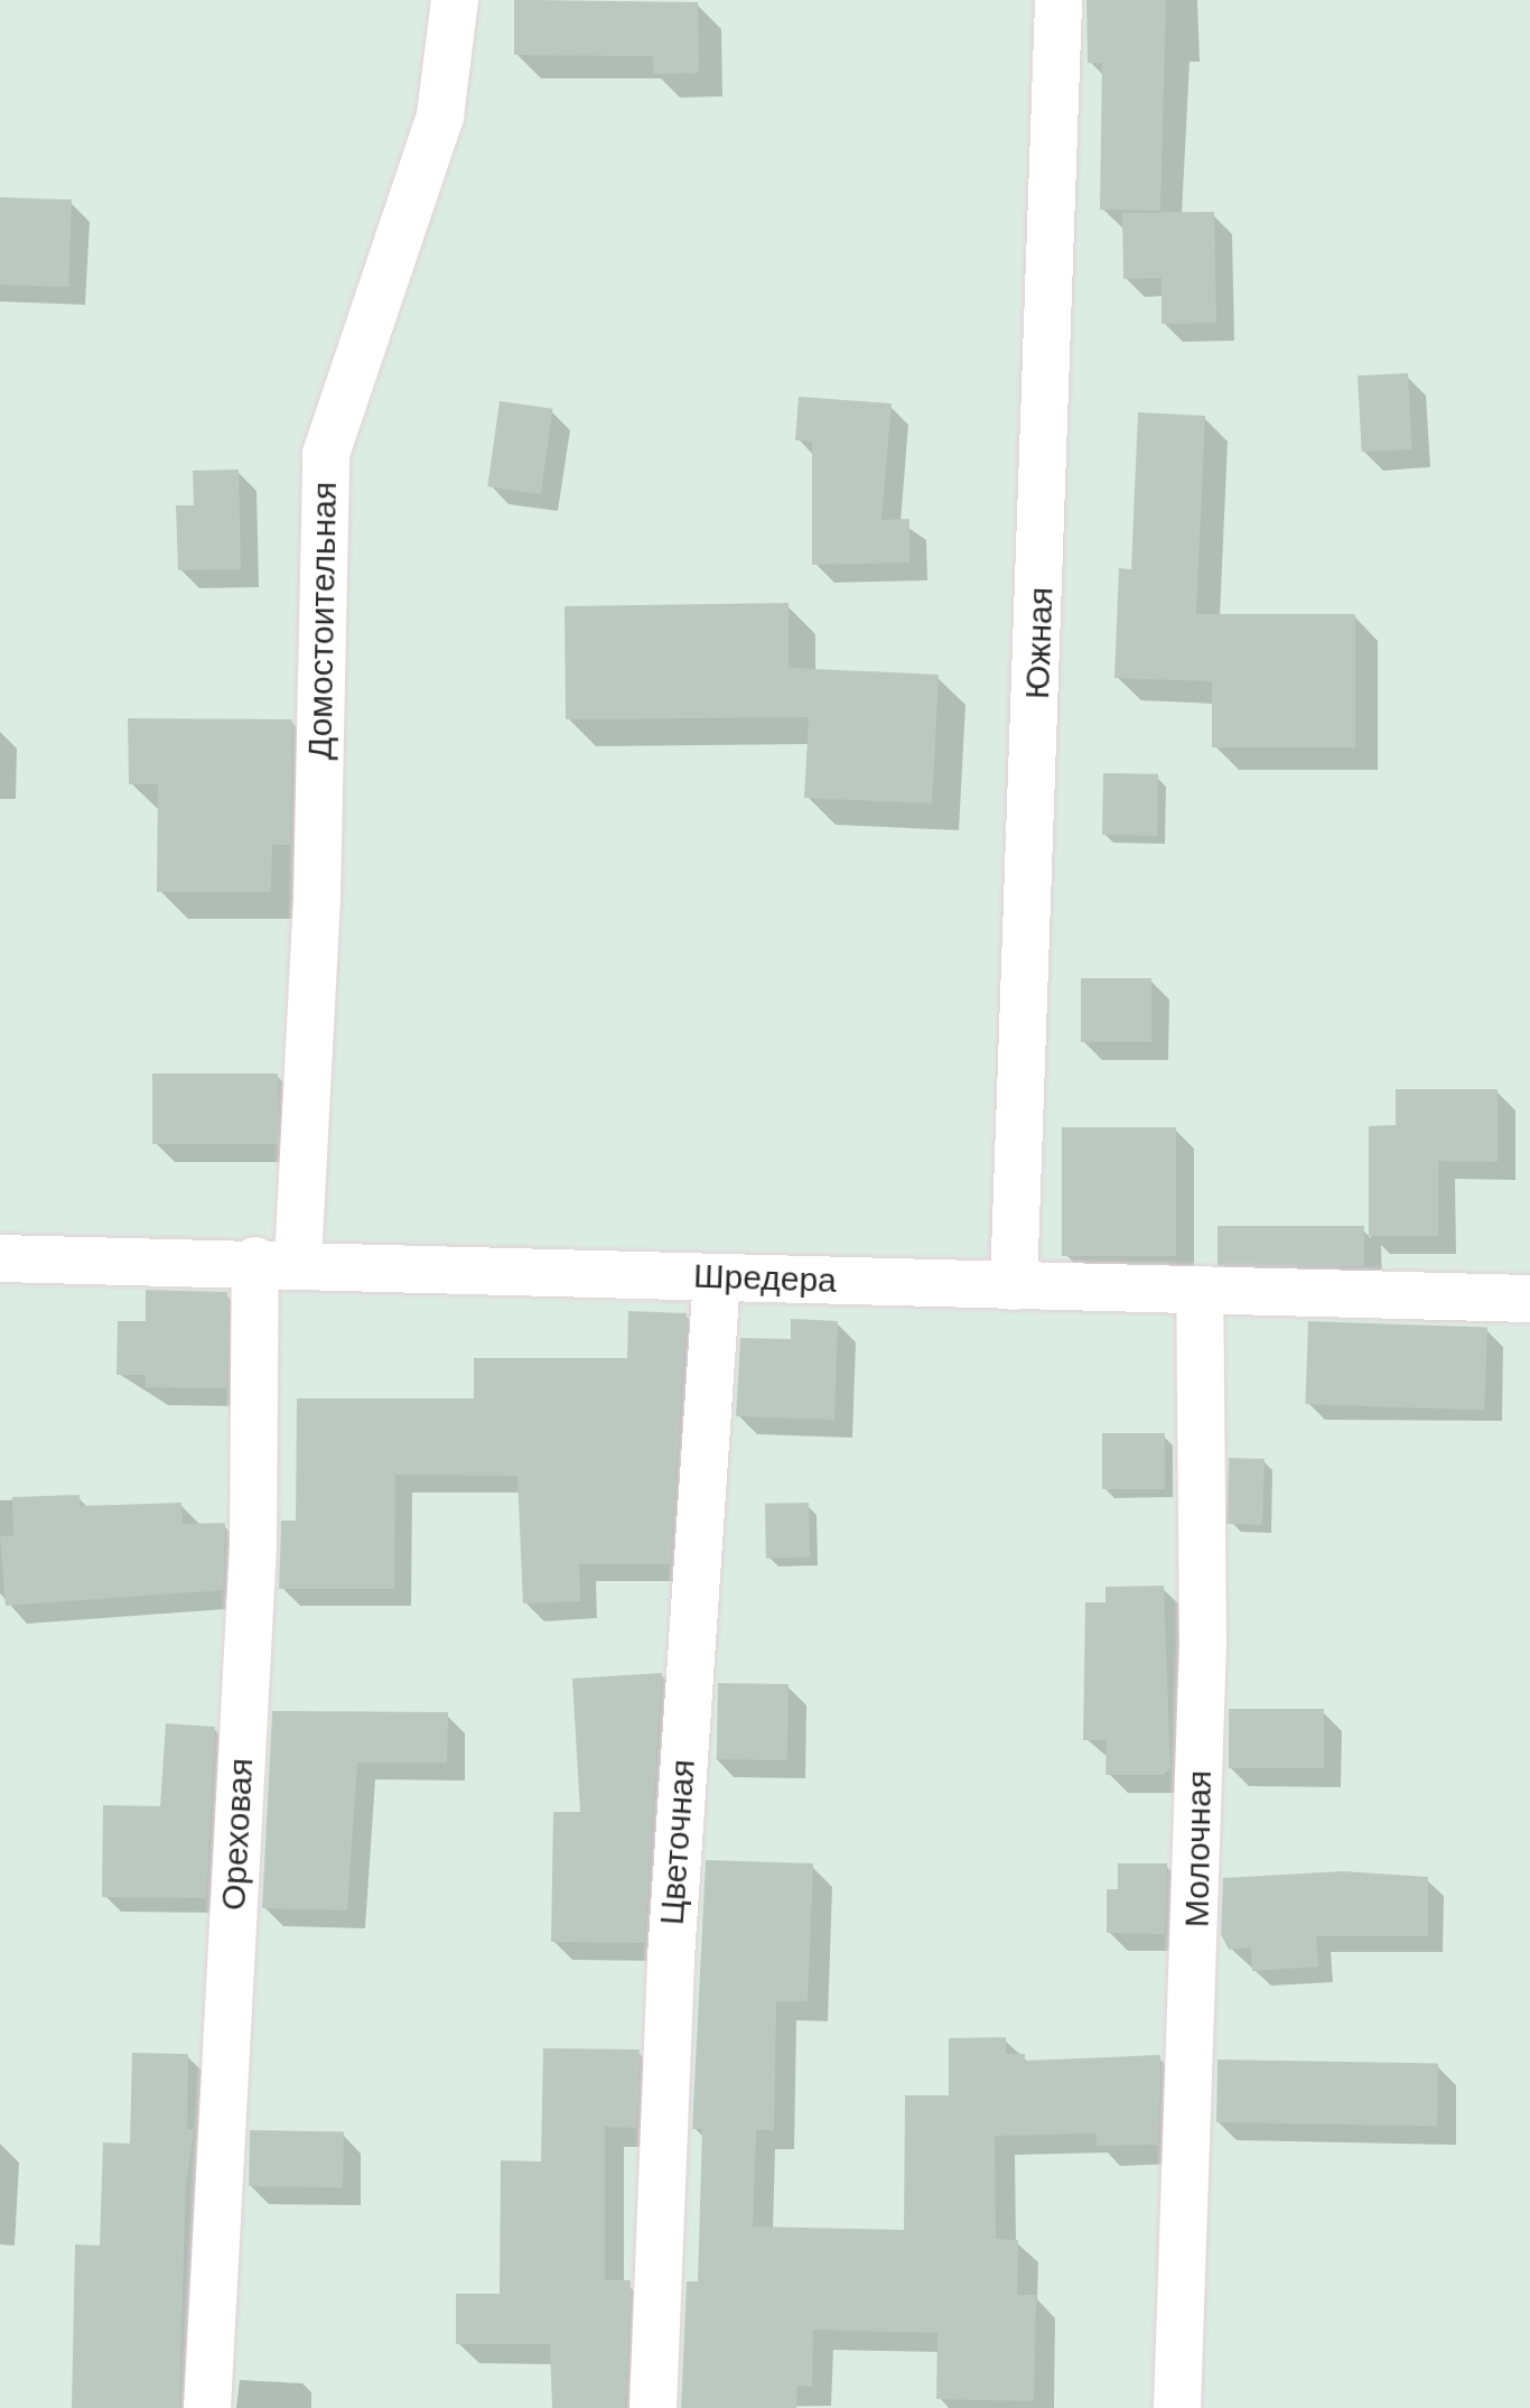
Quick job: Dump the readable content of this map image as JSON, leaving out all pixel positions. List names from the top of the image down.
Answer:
{
  "streets": {
    "street": [
      "Домостоительная",
      "Южная",
      "Шредера",
      "Ореховая",
      "Цветочная",
      "Молочная"
    ]
  },
  "crossings": [
    ["Домостоительная", "Шредера"],
    ["Домостоительная", "Ореховая"],
    ["Южная", "Шредера"],
    ["Шредера", "Ореховая"],
    ["Шредера", "Цветочная"],
    ["Шредера", "Молочная"]
  ]
}
